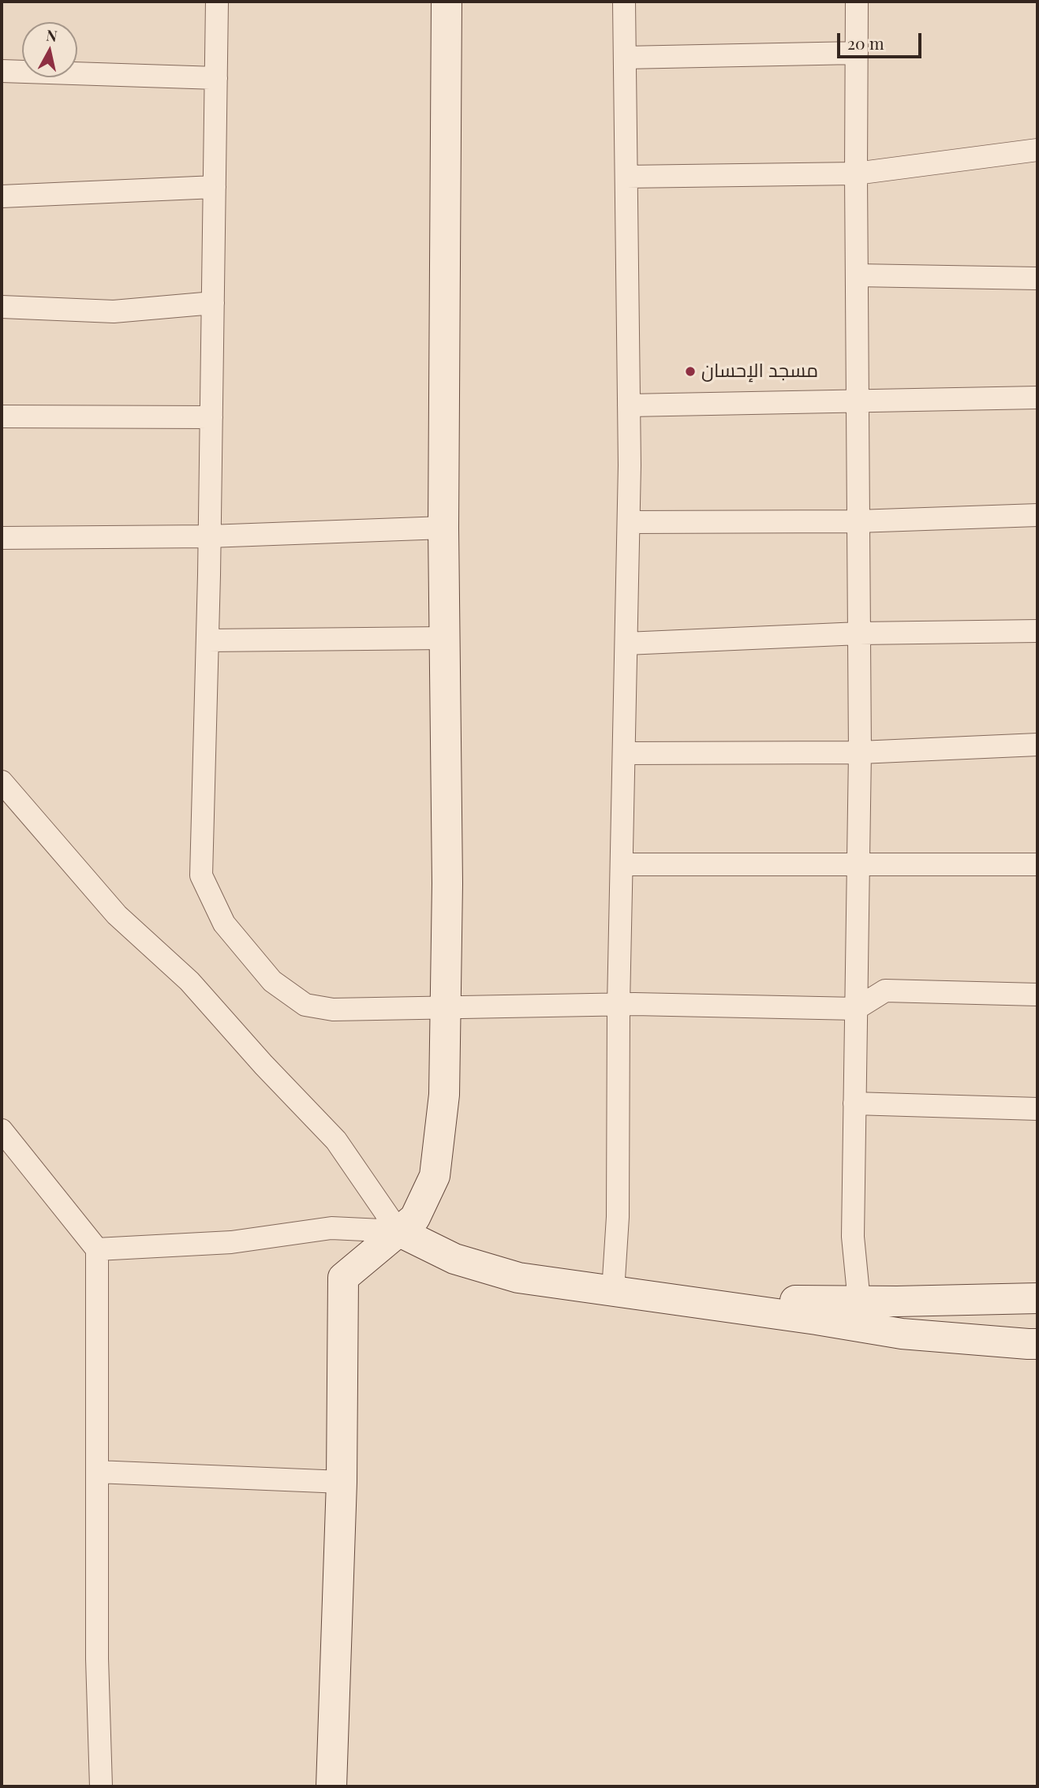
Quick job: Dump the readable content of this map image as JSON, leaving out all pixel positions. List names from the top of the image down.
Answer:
{
  "places": ["مسجد الإحسان"],
  "scale_bar": "20 m",
  "north": "top"
}
